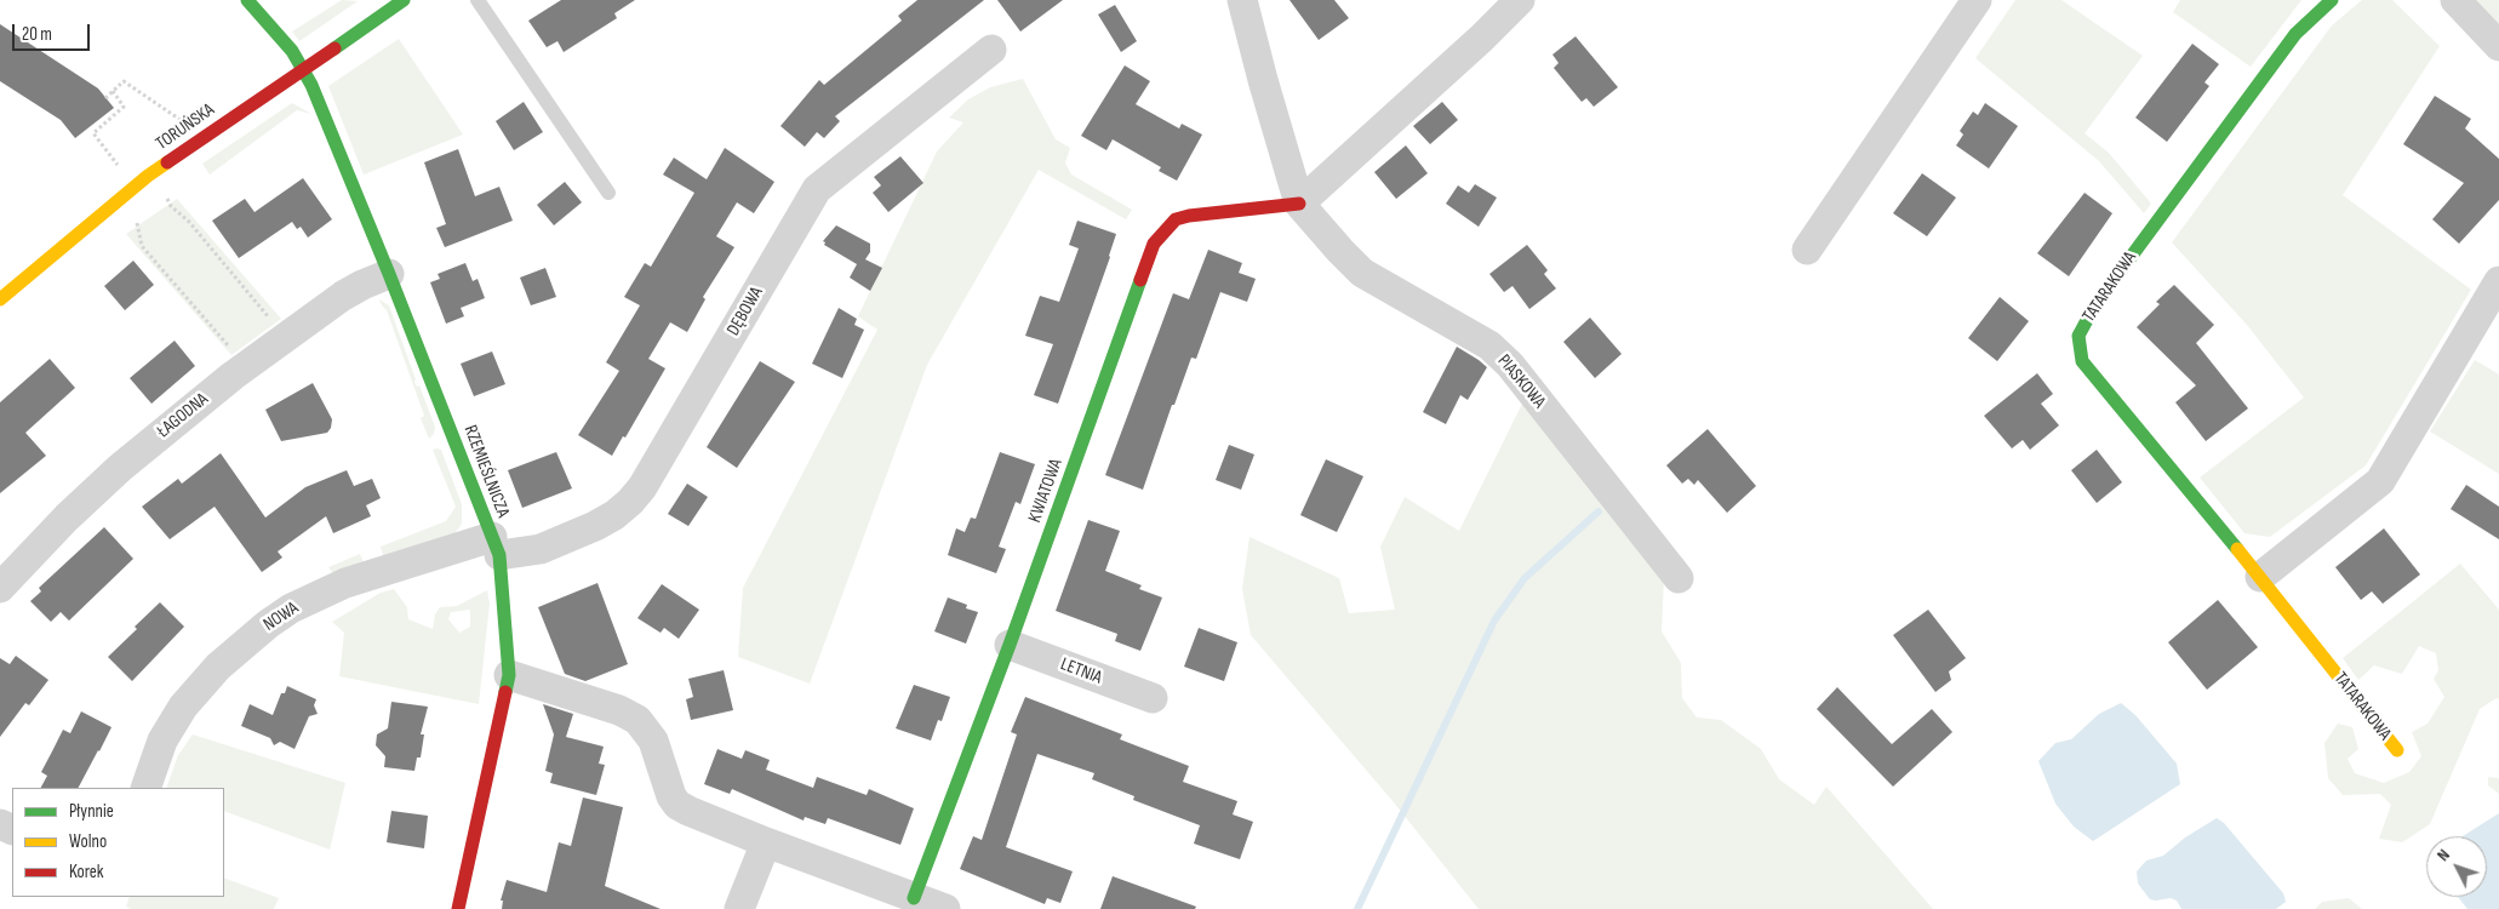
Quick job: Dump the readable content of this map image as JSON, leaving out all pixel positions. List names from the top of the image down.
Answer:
{
  "streets": {
    "street": [
      "TORUŃSKA",
      "TATARAKOWA",
      "DĘBOWA",
      "PIASKOWA",
      "ŁAGODNA",
      "RZEMIEŚLNICZA",
      "KWIATOWA",
      "NOWA",
      "LETNIA"
    ]
  },
  "crossings": [
    ["TORUŃSKA", "RZEMIEŚLNICZA"],
    ["DĘBOWA", "RZEMIEŚLNICZA"],
    ["DĘBOWA", "NOWA"],
    ["PIASKOWA", "KWIATOWA"],
    ["ŁAGODNA", "RZEMIEŚLNICZA"],
    ["RZEMIEŚLNICZA", "NOWA"],
    ["KWIATOWA", "LETNIA"]
  ],
  "legend": ["Płynnie", "Wolno", "Korek"],
  "scale_bar": "20 m",
  "north": "top left"
}
